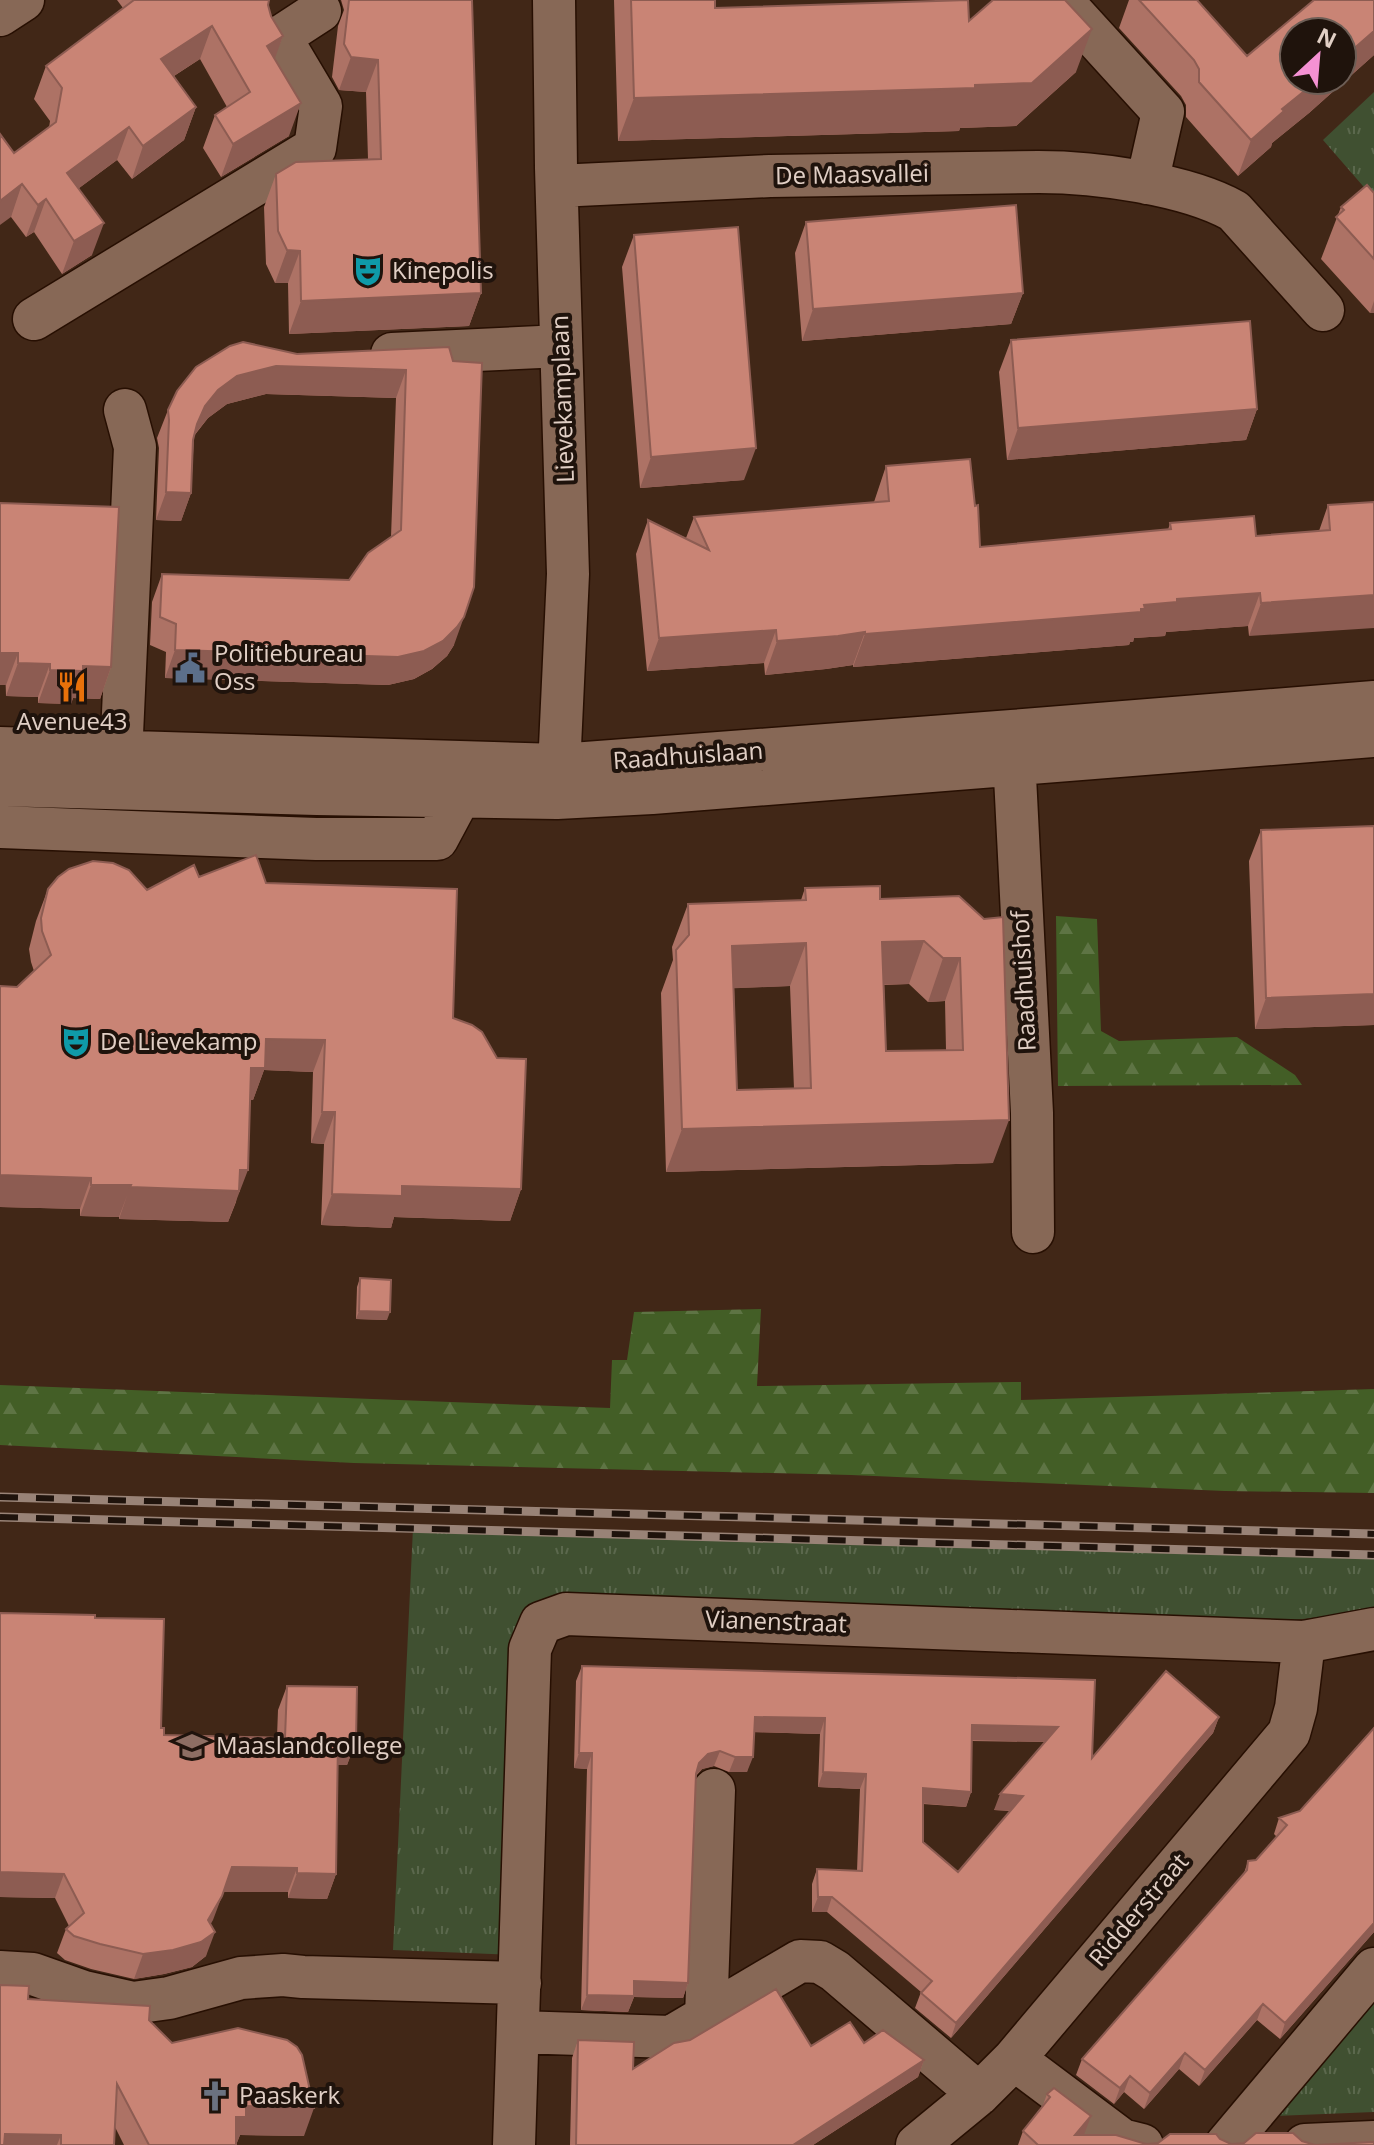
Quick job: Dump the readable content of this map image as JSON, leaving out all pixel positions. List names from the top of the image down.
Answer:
{
  "streets": {
    "street": [
      "De Maasvallei",
      "Lievekamplaan",
      "Raadhuislaan",
      "Raadhuishof",
      "Vianenstraat",
      "Ridderstraat"
    ]
  },
  "crossings": [
    ["De Maasvallei", "Lievekamplaan"],
    ["Lievekamplaan", "Raadhuislaan"],
    ["Raadhuislaan", "Raadhuishof"],
    ["Vianenstraat", "Ridderstraat"]
  ],
  "places": {
    "theatre": ["Kinepolis", "De Lievekamp"],
    "public building": ["Politiebureau Oss"],
    "restaurant": ["Avenue43"],
    "school or university": ["Maaslandcollege"],
    "church": ["Paaskerk"]
  },
  "north": "top right"
}
